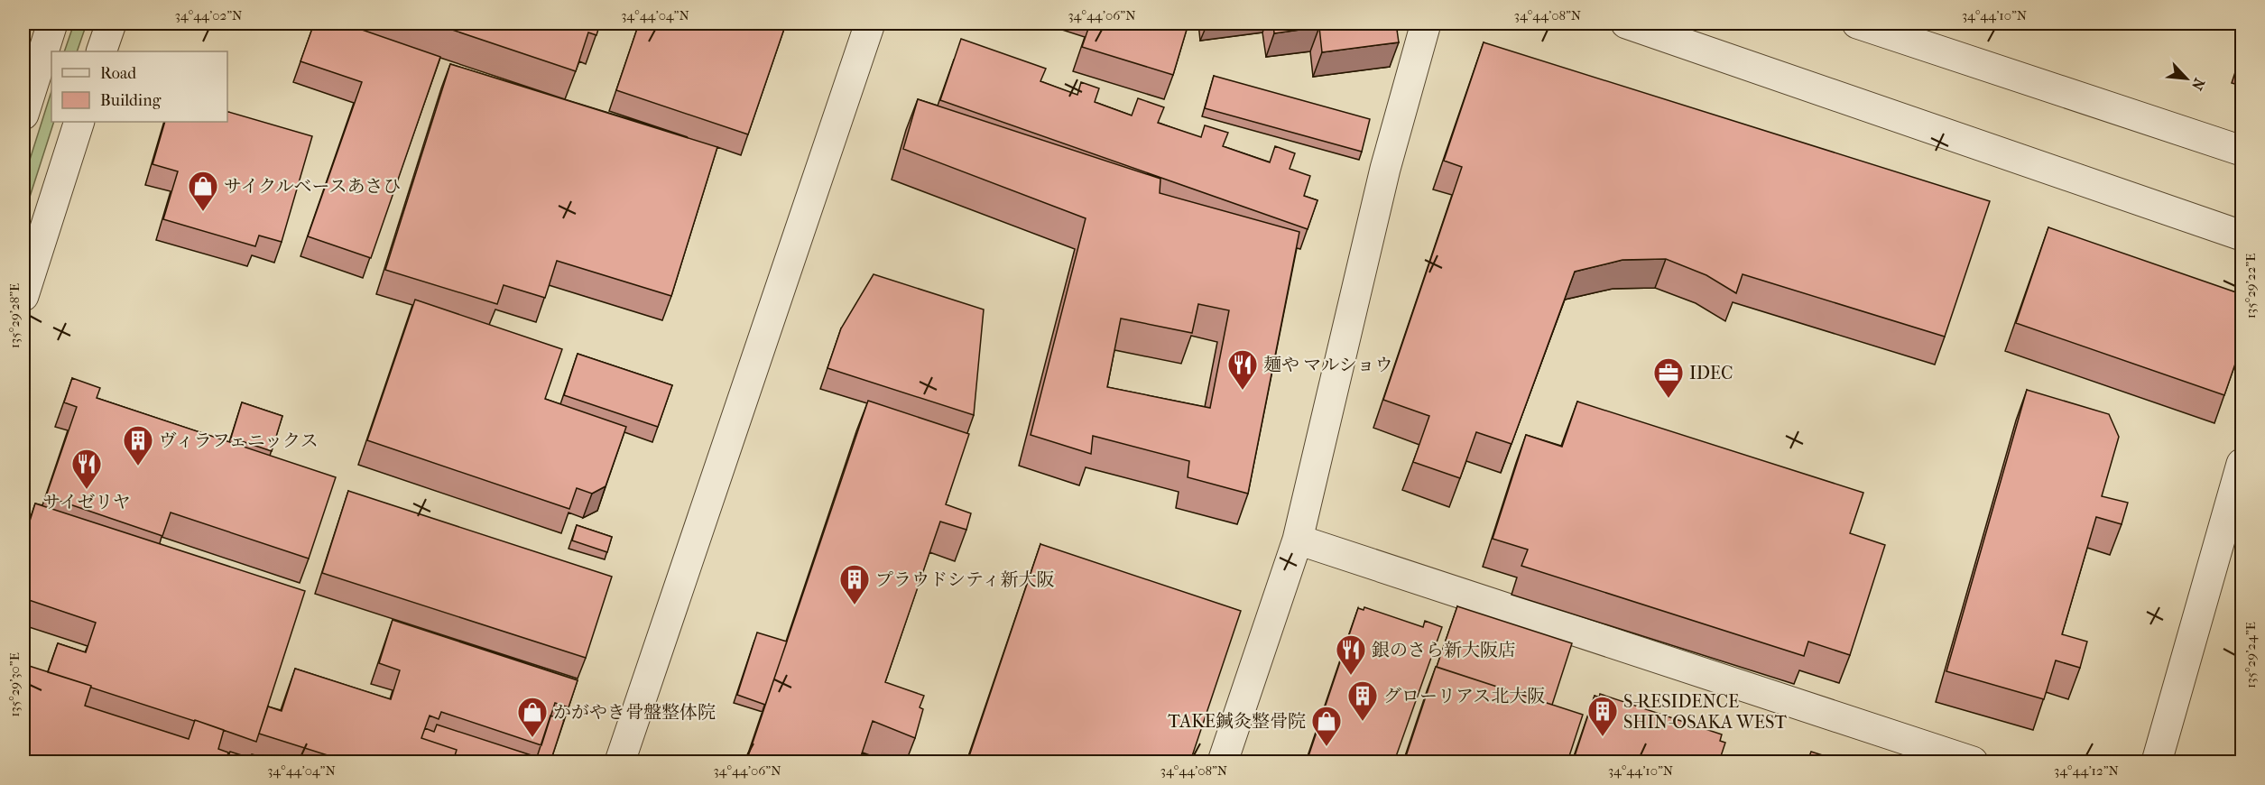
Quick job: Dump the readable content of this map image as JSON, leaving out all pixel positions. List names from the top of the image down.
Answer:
{
  "places": {
    "shop": ["サイクルベースあさひ", "かがやき骨盤整体院", "TAKE鍼灸整骨院"],
    "restaurant": ["麺や マルショウ", "サイゼリヤ", "銀のさら新大阪店"],
    "office": ["IDEC"],
    "building": [
      "ヴィラフェニックス",
      "プラウドシティ新大阪",
      "グローリアス北大阪",
      "S-RESIDENCE SHIN-OSAKA WEST"
    ]
  },
  "legend": ["Road", "Building"],
  "north": "bottom right",
  "coordinates": [
    "34°44'02\"N",
    "34°44'04\"N",
    "34°44'06\"N",
    "34°44'08\"N",
    "34°44'10\"N",
    "135°29'22\"E",
    "135°29'28\"E",
    "135°29'24\"E",
    "135°29'30\"E",
    "34°44'12\"N"
  ]
}
